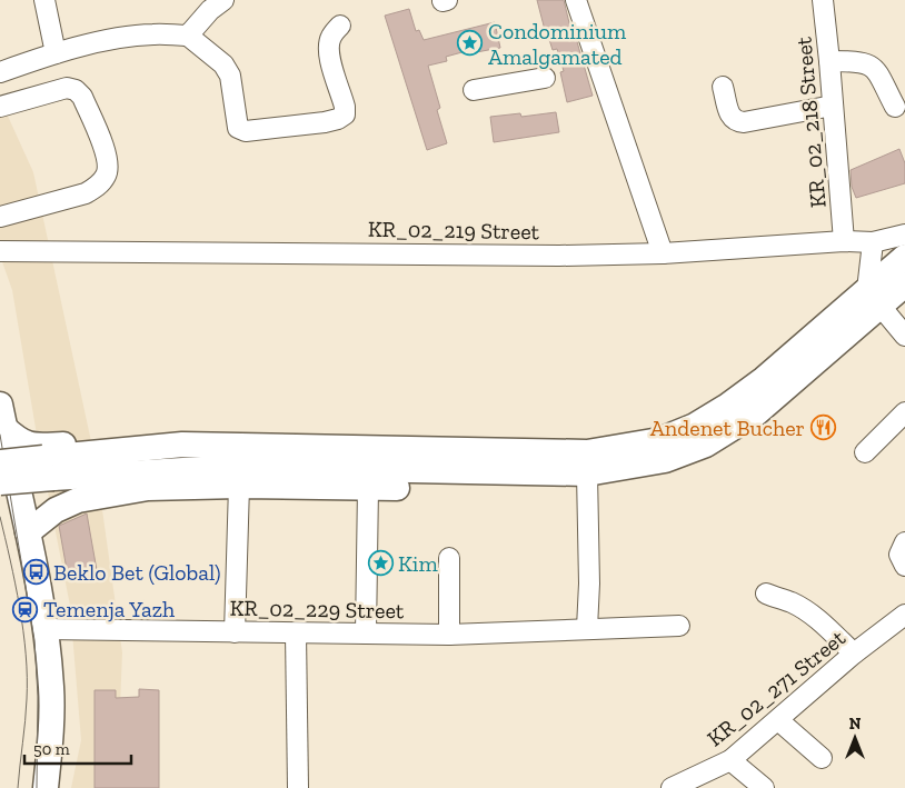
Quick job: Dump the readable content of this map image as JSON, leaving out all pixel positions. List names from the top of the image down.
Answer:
{
  "streets": {
    "street": [
      "KR_02_218 Street",
      "KR_02_219 Street",
      "KR_02_229 Street",
      "KR_02_271 Street"
    ]
  },
  "crossings": [
    ["KR_02_218 Street", "KR_02_219 Street"]
  ],
  "places": {
    "place": ["Condominium Amalgamated", "Kim"],
    "restaurant": ["Andenet Bucher"],
    "bus stop": ["Beklo Bet (Global)"],
    "station": ["Temenja Yazh"]
  },
  "scale_bar": "50 m",
  "north": "top"
}
